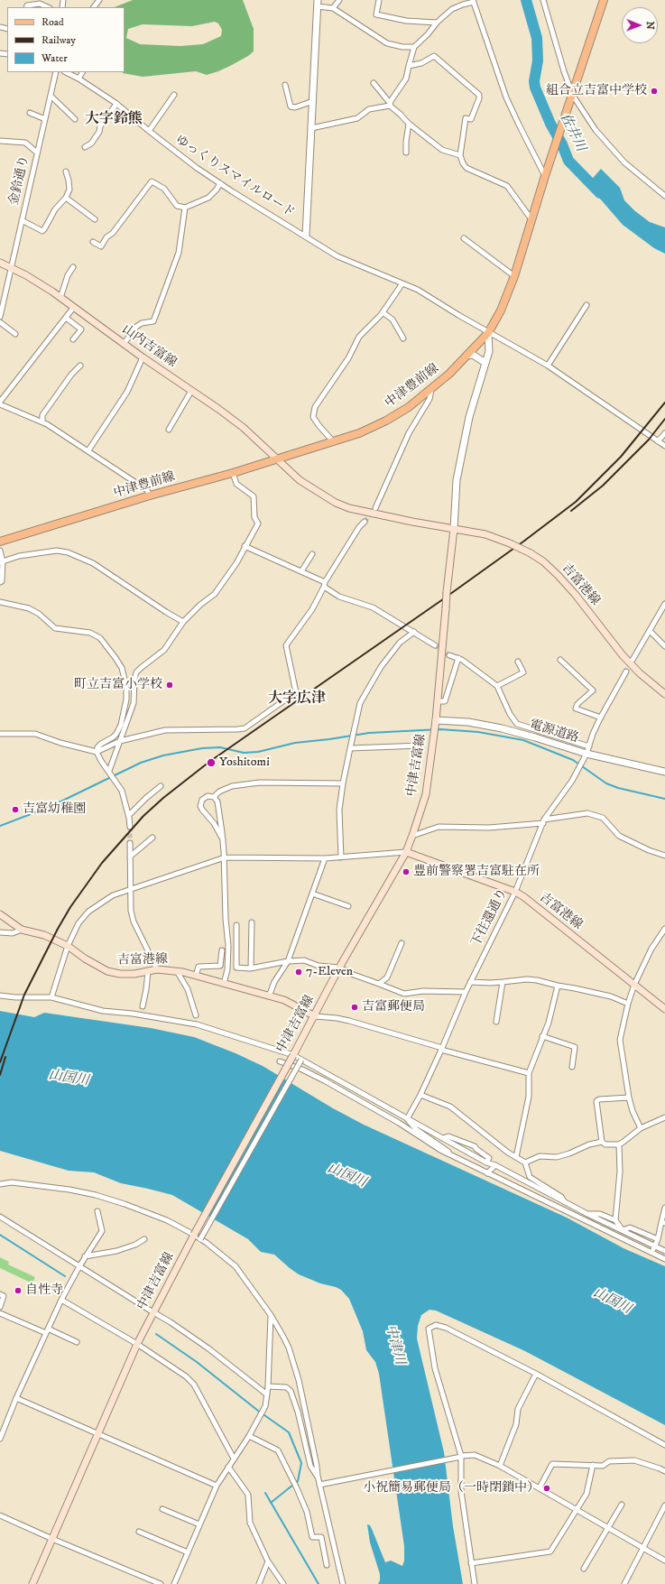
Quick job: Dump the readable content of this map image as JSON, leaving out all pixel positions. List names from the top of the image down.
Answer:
{
  "streets": {
    "main road": [
      "山内吉富線",
      "中津豊前線",
      "吉富港線",
      "中津吉富線"
    ],
    "street": [
      "ゆっくりスマイルロード",
      "金鈴通り",
      "電源道路",
      "下往還通り"
    ]
  },
  "crossings": [
    ["ゆっくりスマイルロード", "中津豊前線"],
    ["金鈴通り", "山内吉富線"],
    ["山内吉富線", "中津豊前線"],
    ["吉富港線", "中津吉富線"],
    ["吉富港線", "下往還通り"],
    ["電源道路", "中津吉富線"],
    ["電源道路", "下往還通り"]
  ],
  "districts": ["大字鈴熊", "大字広津"],
  "water": ["佐井川", "山国川", "中津川"],
  "places": [
    "組合立吉富中学校",
    "町立吉富小学校",
    "Yoshitomi",
    "吉富幼稚園",
    "豊前警察署吉富駐在所",
    "7-Eleven",
    "吉富郵便局",
    "自性寺",
    "小祝簡易郵便局（一時閉鎖中）"
  ],
  "legend": ["Road", "Railway", "Water"],
  "north": "right"
}
